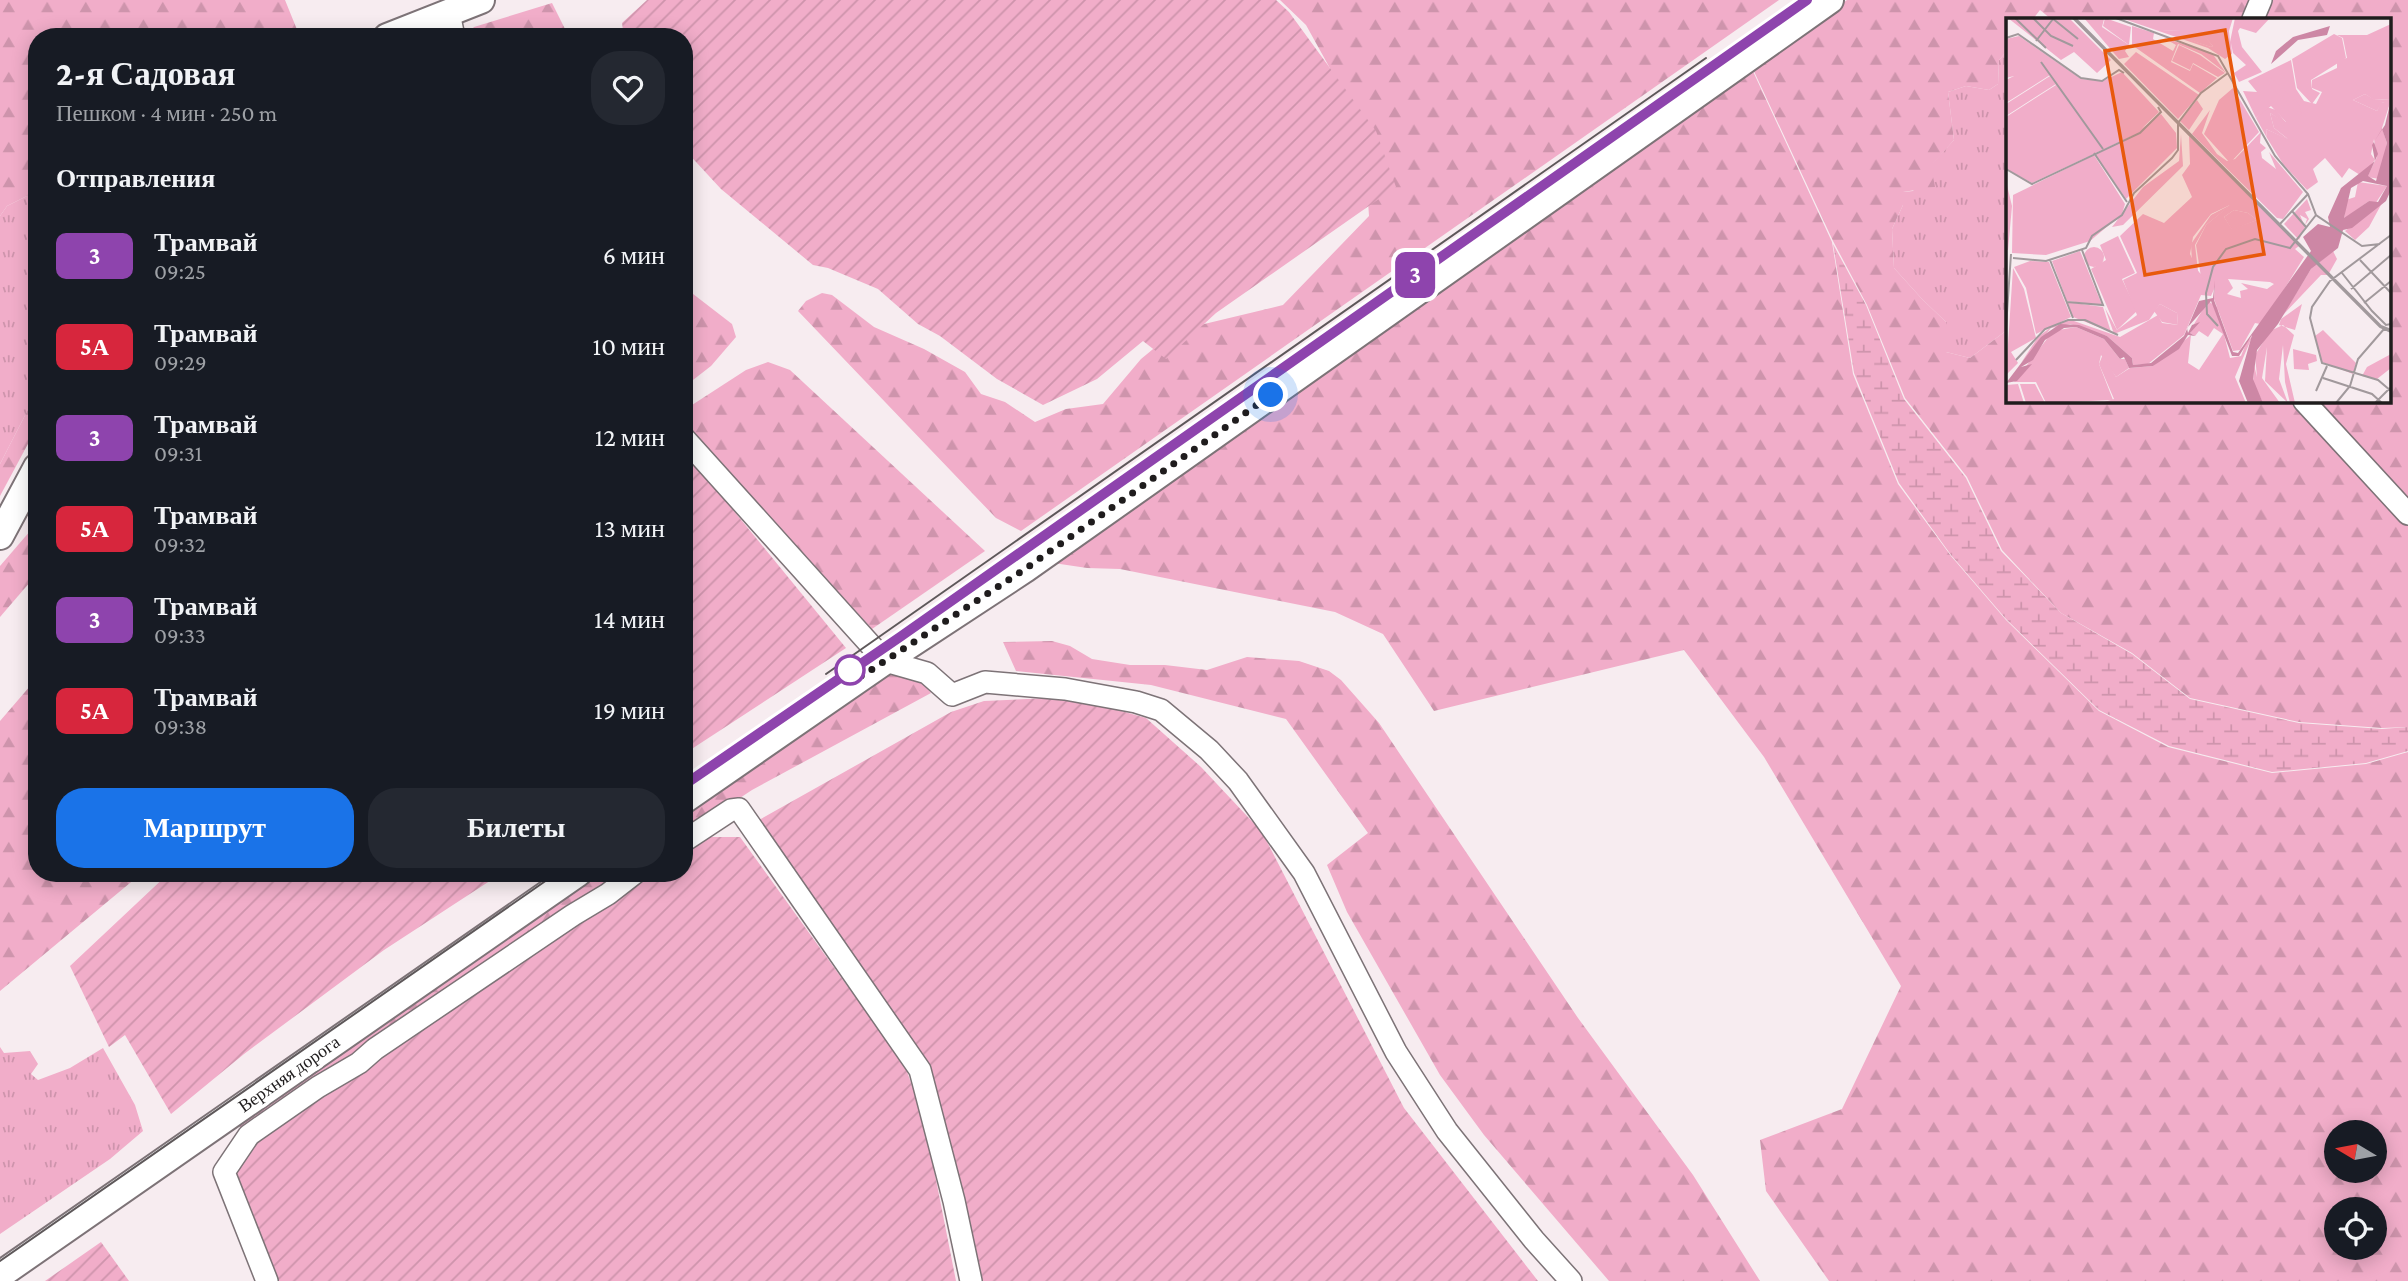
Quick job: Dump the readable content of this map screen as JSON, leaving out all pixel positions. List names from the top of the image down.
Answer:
{
  "streets": {
    "main road": ["Верхняя дорога"]
  },
  "lines": ["tram line 3"],
  "north": "left",
  "page": {
    "on_map": "3",
    "heading": [
      ["2-я Садовая", "Пешком · 4 мин · 250 m"],
      "Отправления"
    ],
    "list": [
      {
        "mark": "3",
        "name": "Трамвай",
        "note": "09:25",
        "value": "6 мин"
      },
      {
        "mark": "5А",
        "name": "Трамвай",
        "note": "09:29",
        "value": "10 мин"
      },
      {
        "mark": "3",
        "name": "Трамвай",
        "note": "09:31",
        "value": "12 мин"
      },
      {
        "mark": "5А",
        "name": "Трамвай",
        "note": "09:32",
        "value": "13 мин"
      },
      {
        "mark": "3",
        "name": "Трамвай",
        "note": "09:33",
        "value": "14 мин"
      },
      {
        "mark": "5А",
        "name": "Трамвай",
        "note": "09:38",
        "value": "19 мин"
      }
    ],
    "buttons": ["Маршрут", "Билеты"]
  }
}
